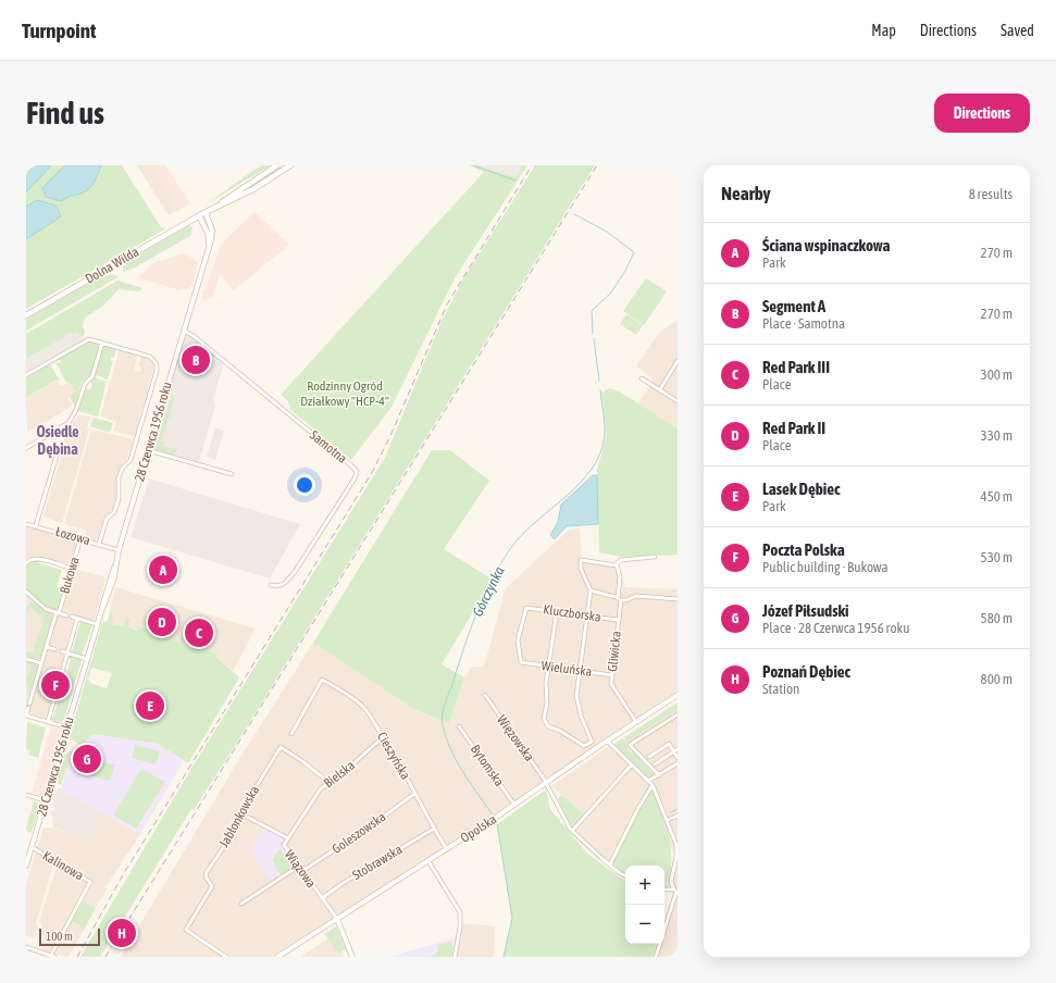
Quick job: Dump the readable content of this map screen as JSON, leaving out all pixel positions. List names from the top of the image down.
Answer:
{
  "streets": {
    "main road": ["Dolna Wilda"],
    "street": [
      "28 Czerwca 1956 roku",
      "Samotna",
      "Łozowa",
      "Bukowa",
      "Kluczborska",
      "Gliwicka",
      "Wieluńska",
      "Więzowska",
      "Cieszyńska",
      "Bytomska",
      "Bielska",
      "Jabłonkowska",
      "Opolska",
      "Goleszowska",
      "Stobrawska",
      "Kalinowa",
      "Wiązowa"
    ]
  },
  "crossings": [
    ["Dolna Wilda", "28 Czerwca 1956 roku"],
    ["28 Czerwca 1956 roku", "Samotna"],
    ["28 Czerwca 1956 roku", "Łozowa"],
    ["28 Czerwca 1956 roku", "Kalinowa"],
    ["Łozowa", "Bukowa"],
    ["Kluczborska", "Gliwicka"],
    ["Kluczborska", "Wieluńska"],
    ["Gliwicka", "Wieluńska"],
    ["Gliwicka", "Opolska"],
    ["Więzowska", "Opolska"],
    ["Cieszyńska", "Bielska"],
    ["Cieszyńska", "Opolska"],
    ["Cieszyńska", "Goleszowska"],
    ["Cieszyńska", "Stobrawska"],
    ["Bytomska", "Opolska"],
    ["Bielska", "Jabłonkowska"],
    ["Bielska", "Wiązowa"],
    ["Jabłonkowska", "Wiązowa"],
    ["Opolska", "Wiązowa"],
    ["Goleszowska", "Wiązowa"],
    ["Stobrawska", "Wiązowa"]
  ],
  "districts": ["Osiedle Dębina"],
  "water": ["Górczynka"],
  "parks": ["Rodzinny Ogród Działkowy \"HCP-4\""],
  "scale_bar": "100 m",
  "page": {
    "header": "Turnpoint",
    "nav": ["Map", "Directions", "Saved"],
    "buttons": "Directions",
    "title": "Find us",
    "heading": ["Nearby", "8 results"],
    "list": [
      {
        "mark": "A",
        "name": "Ściana wspinaczkowa",
        "note": "Park",
        "value": "270 m"
      },
      {
        "mark": "B",
        "name": "Segment A",
        "note": "Place · Samotna",
        "value": "270 m"
      },
      {
        "mark": "C",
        "name": "Red Park III",
        "note": "Place",
        "value": "300 m"
      },
      {
        "mark": "D",
        "name": "Red Park II",
        "note": "Place",
        "value": "330 m"
      },
      {
        "mark": "E",
        "name": "Lasek Dębiec",
        "note": "Park",
        "value": "450 m"
      },
      {
        "mark": "F",
        "name": "Poczta Polska",
        "note": "Public building · Bukowa",
        "value": "530 m"
      },
      {
        "mark": "G",
        "name": "Józef Piłsudski",
        "note": "Place · 28 Czerwca 1956 roku",
        "value": "580 m"
      },
      {
        "mark": "H",
        "name": "Poznań Dębiec",
        "note": "Station",
        "value": "800 m"
      }
    ],
    "pins": [
      "B",
      "A",
      "D",
      "C",
      "F",
      "E",
      "G",
      "H"
    ],
    "map_buttons": ["+", "−"],
    "scale": "100 m"
  }
}
